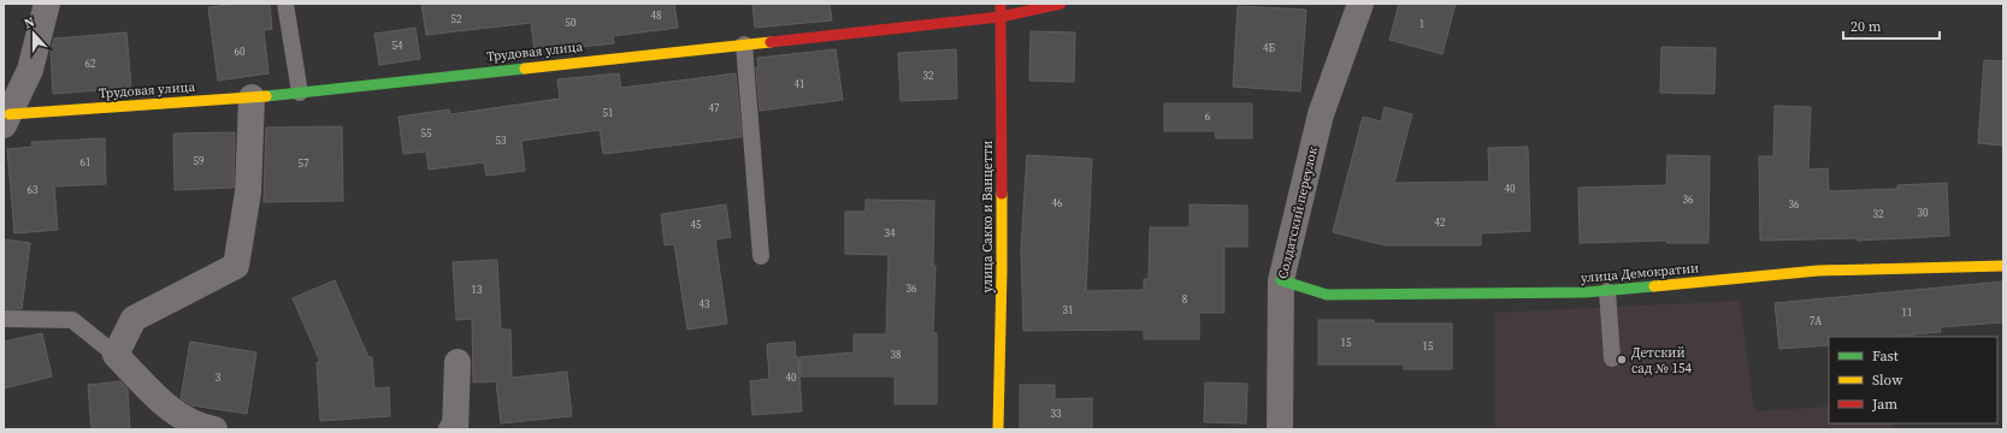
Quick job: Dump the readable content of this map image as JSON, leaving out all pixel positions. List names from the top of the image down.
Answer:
{
  "streets": {
    "street": [
      "Трудовая улица",
      "Солдатский переулок",
      "улица Сакко и Ванцетти",
      "улица Демократии"
    ]
  },
  "crossings": [
    ["Трудовая улица", "улица Сакко и Ванцетти"],
    ["Солдатский переулок", "улица Демократии"]
  ],
  "places": ["Детский сад № 154"],
  "house_numbers": [
    "48",
    "52",
    "50",
    "1",
    "54",
    "4Б",
    "60",
    "62",
    "32",
    "41",
    "47",
    "51",
    "6",
    "55",
    "53",
    "59",
    "61",
    "57",
    "40",
    "63",
    "36",
    "46",
    "36",
    "30",
    "32",
    "42",
    "45",
    "34",
    "36",
    "13",
    "8",
    "43",
    "31",
    "11",
    "7А",
    "15",
    "15",
    "38",
    "3",
    "40",
    "33"
  ],
  "legend": ["Fast", "Slow", "Jam"],
  "scale_bar": "20 m",
  "north": "top"
}
